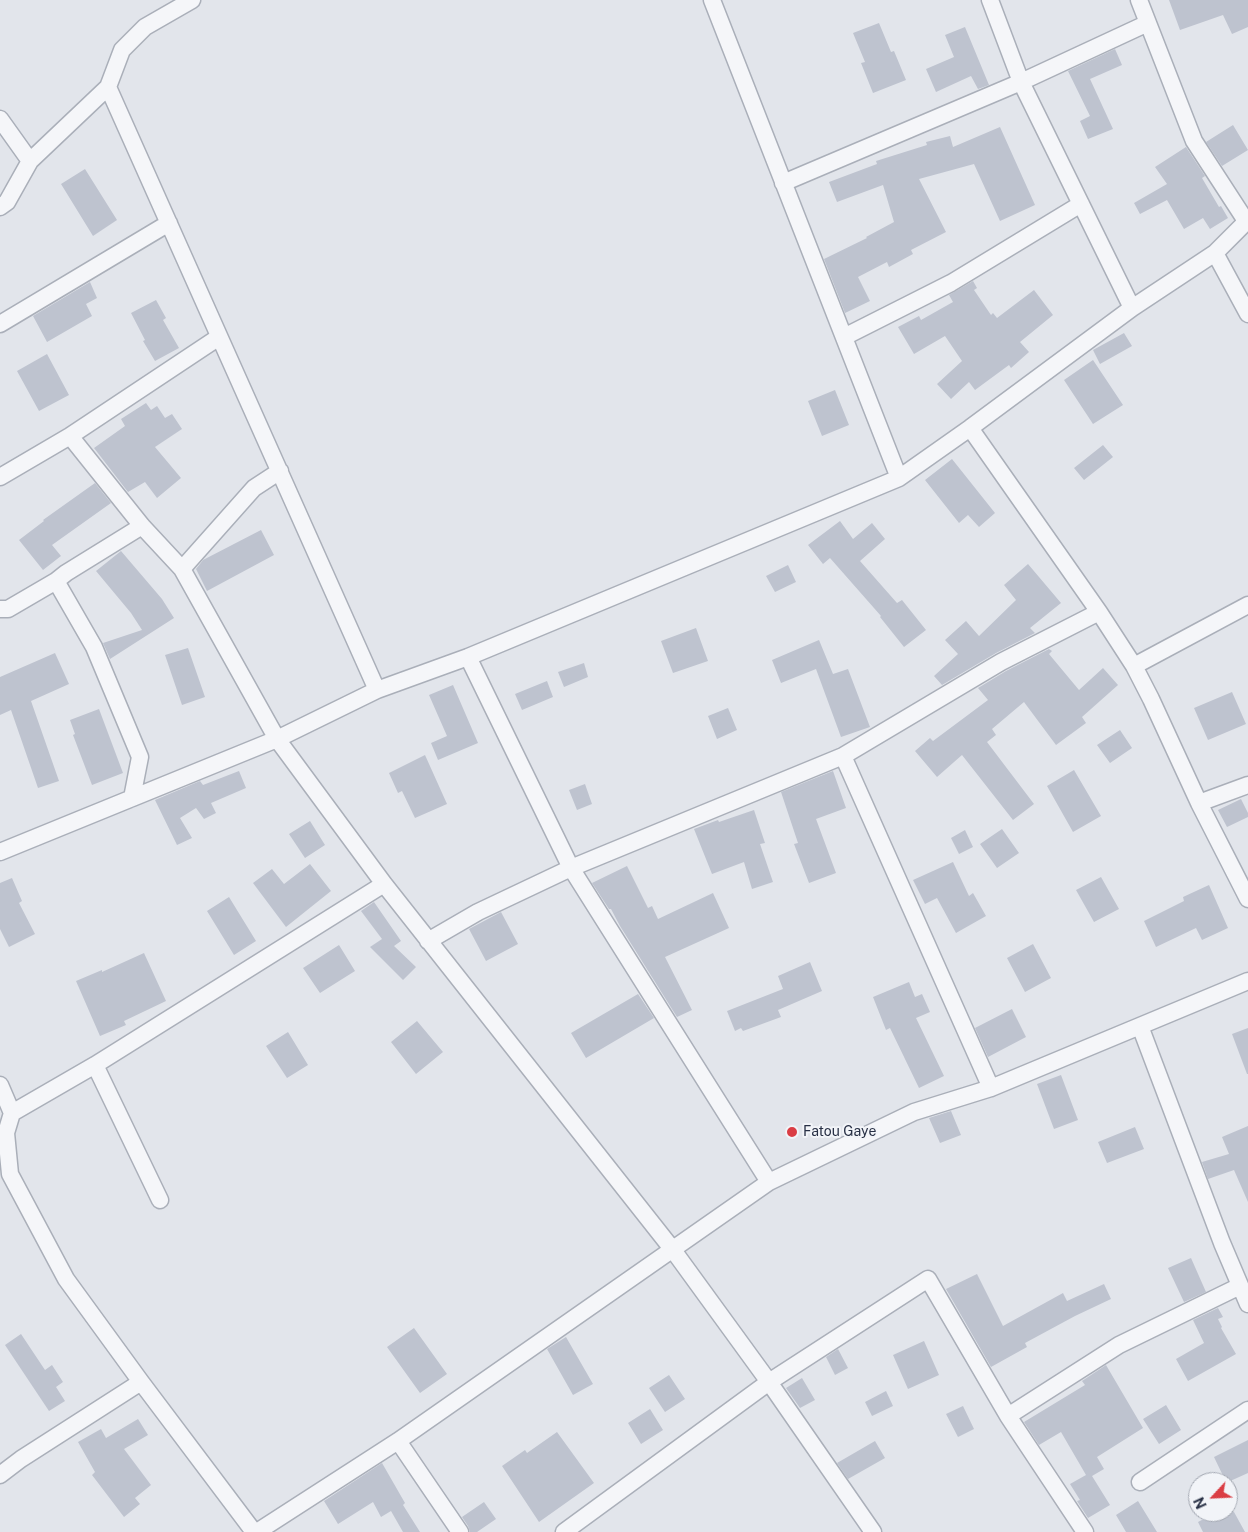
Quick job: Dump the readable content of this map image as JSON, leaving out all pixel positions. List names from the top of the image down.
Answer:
{
  "places": ["Fatou Gaye"],
  "north": "bottom left"
}
